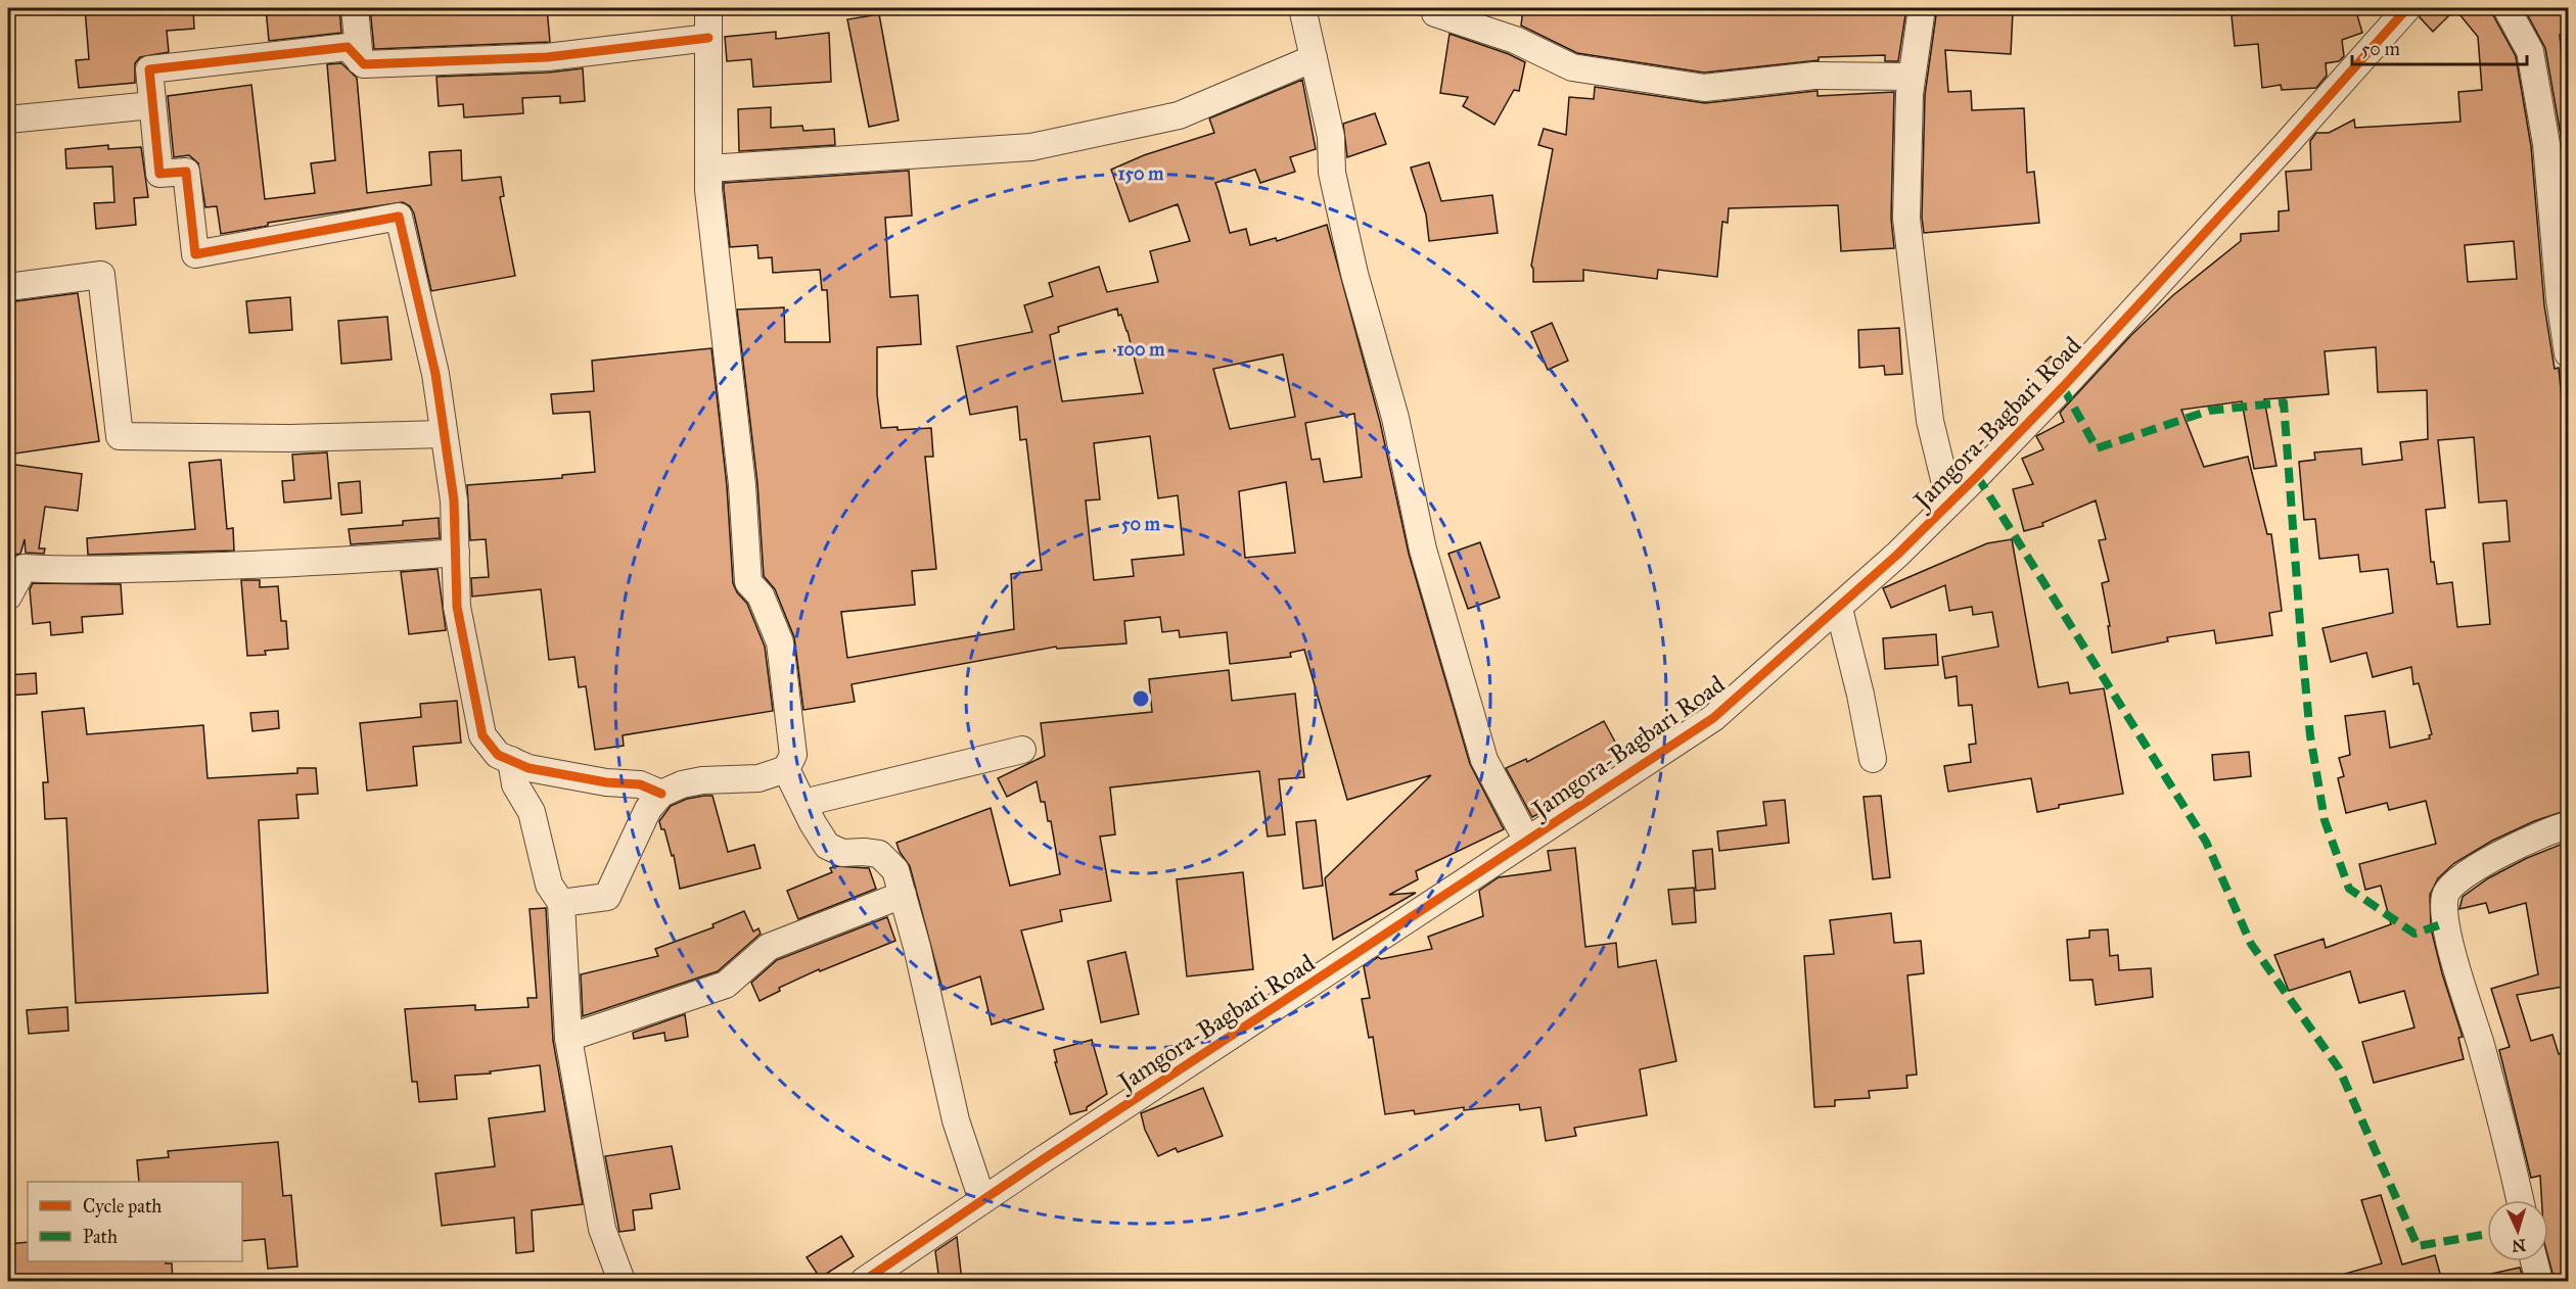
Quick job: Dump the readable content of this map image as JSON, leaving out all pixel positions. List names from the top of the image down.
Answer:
{
  "streets": {
    "street": ["Jamgora-Bagbari Road"]
  },
  "legend": ["Cycle path", "Path"],
  "scale_bar": "50 m",
  "north": "bottom",
  "rings": ["150 m", "100 m", "50 m"]
}
